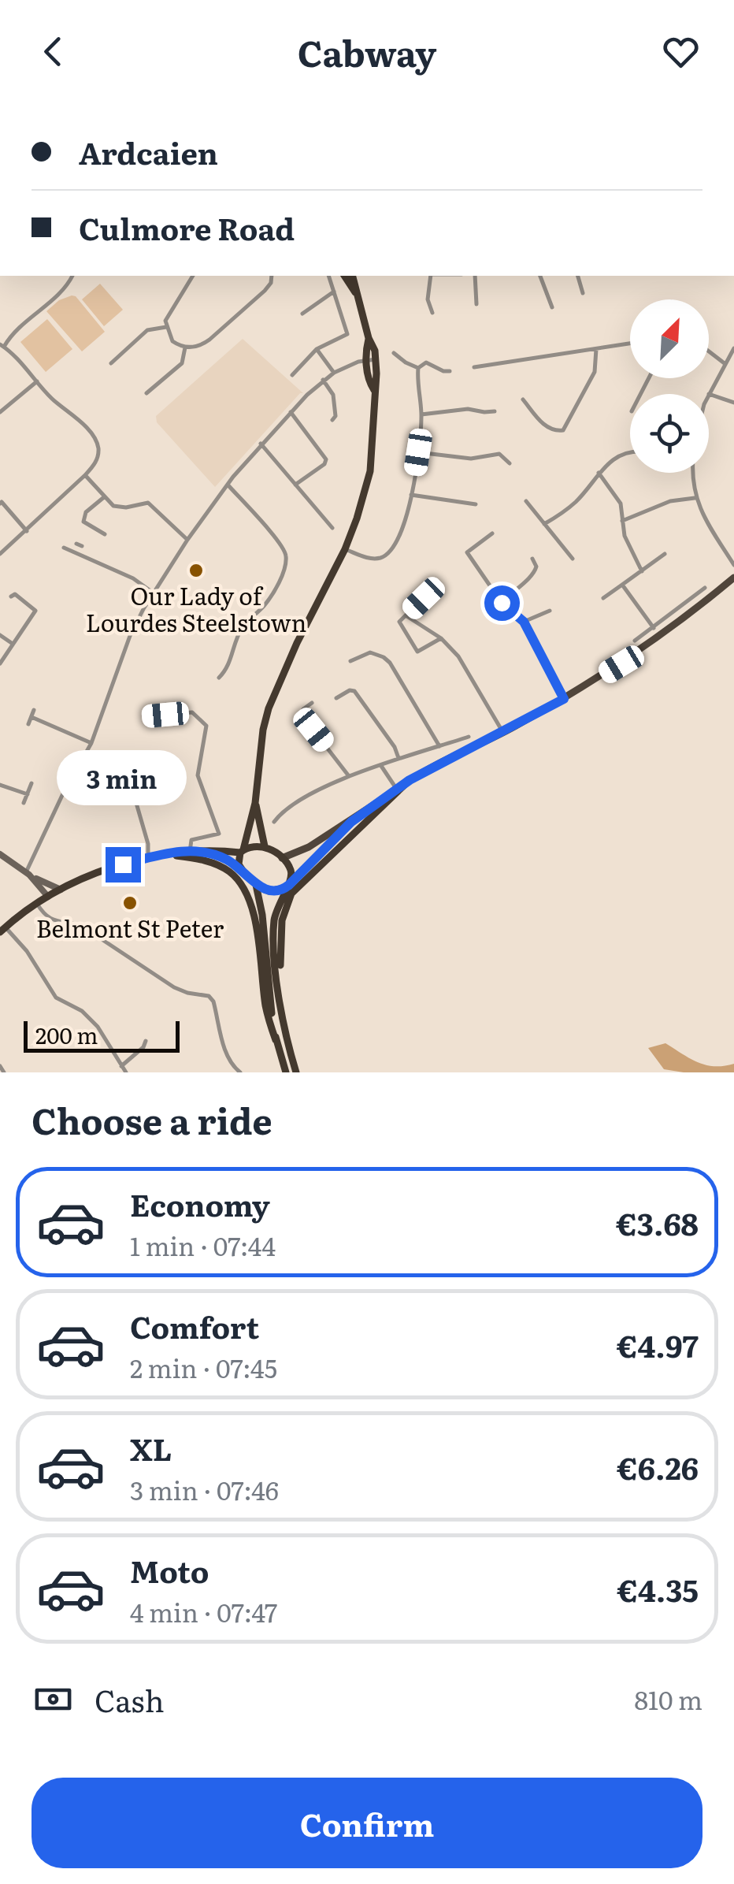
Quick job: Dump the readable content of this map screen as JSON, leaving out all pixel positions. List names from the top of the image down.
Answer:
{
  "places": ["Our Lady of Lourdes Steelstown", "Belmont St Peter"],
  "scale_bar": "200 m",
  "north": "top right",
  "page": {
    "header": "Cabway",
    "banner": ["Ardcaien", "Culmore Road"],
    "bubble": "3 min",
    "scale": "200 m",
    "heading": "Choose a ride",
    "list": [
      {
        "name": "Economy",
        "note": "1 min · 07:44",
        "value": "€3.68"
      },
      {
        "name": "Comfort",
        "note": "2 min · 07:45",
        "value": "€4.97"
      },
      {
        "name": "XL",
        "note": "3 min · 07:46",
        "value": "€6.26"
      },
      {
        "name": "Moto",
        "note": "4 min · 07:47",
        "value": "€4.35"
      }
    ],
    "pay": ["Cash", "810 m"],
    "buttons": "Confirm"
  }
}
